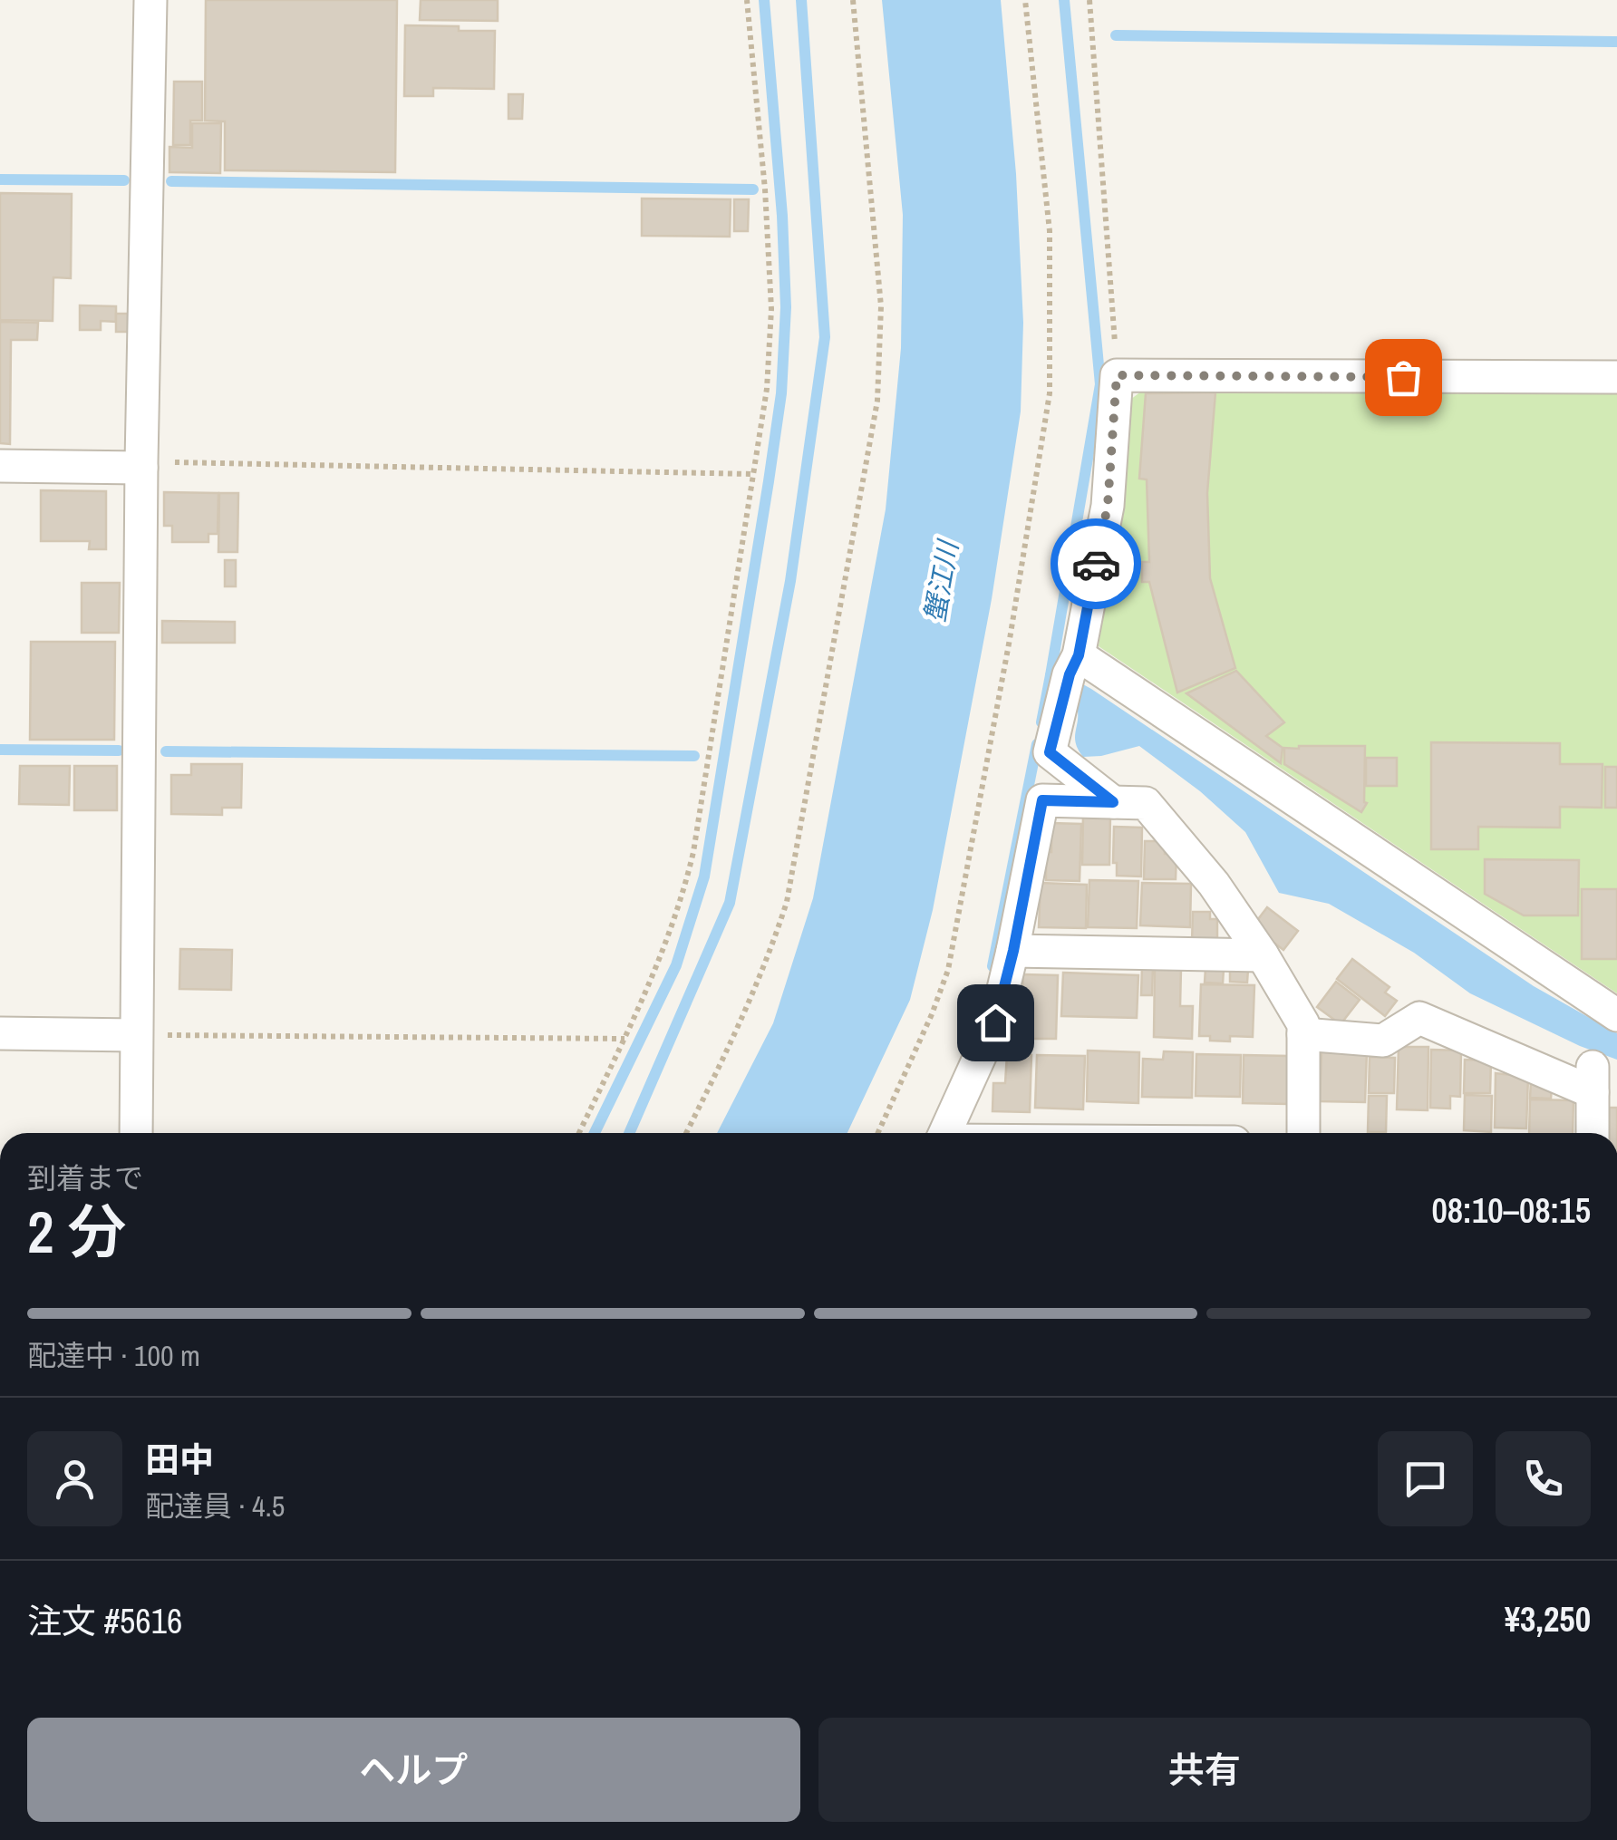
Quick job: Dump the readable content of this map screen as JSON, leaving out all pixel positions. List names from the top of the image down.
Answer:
{
  "water": ["蟹江川"],
  "page": {
    "heading": ["2 分", "到着まで", "08:10–08:15"],
    "panel": [
      "田中",
      "配達員 · 4.5",
      "注文 #5616",
      "¥3,250"
    ],
    "bar": "配達中 · 100 m",
    "buttons": ["ヘルプ", "共有"]
  }
}
